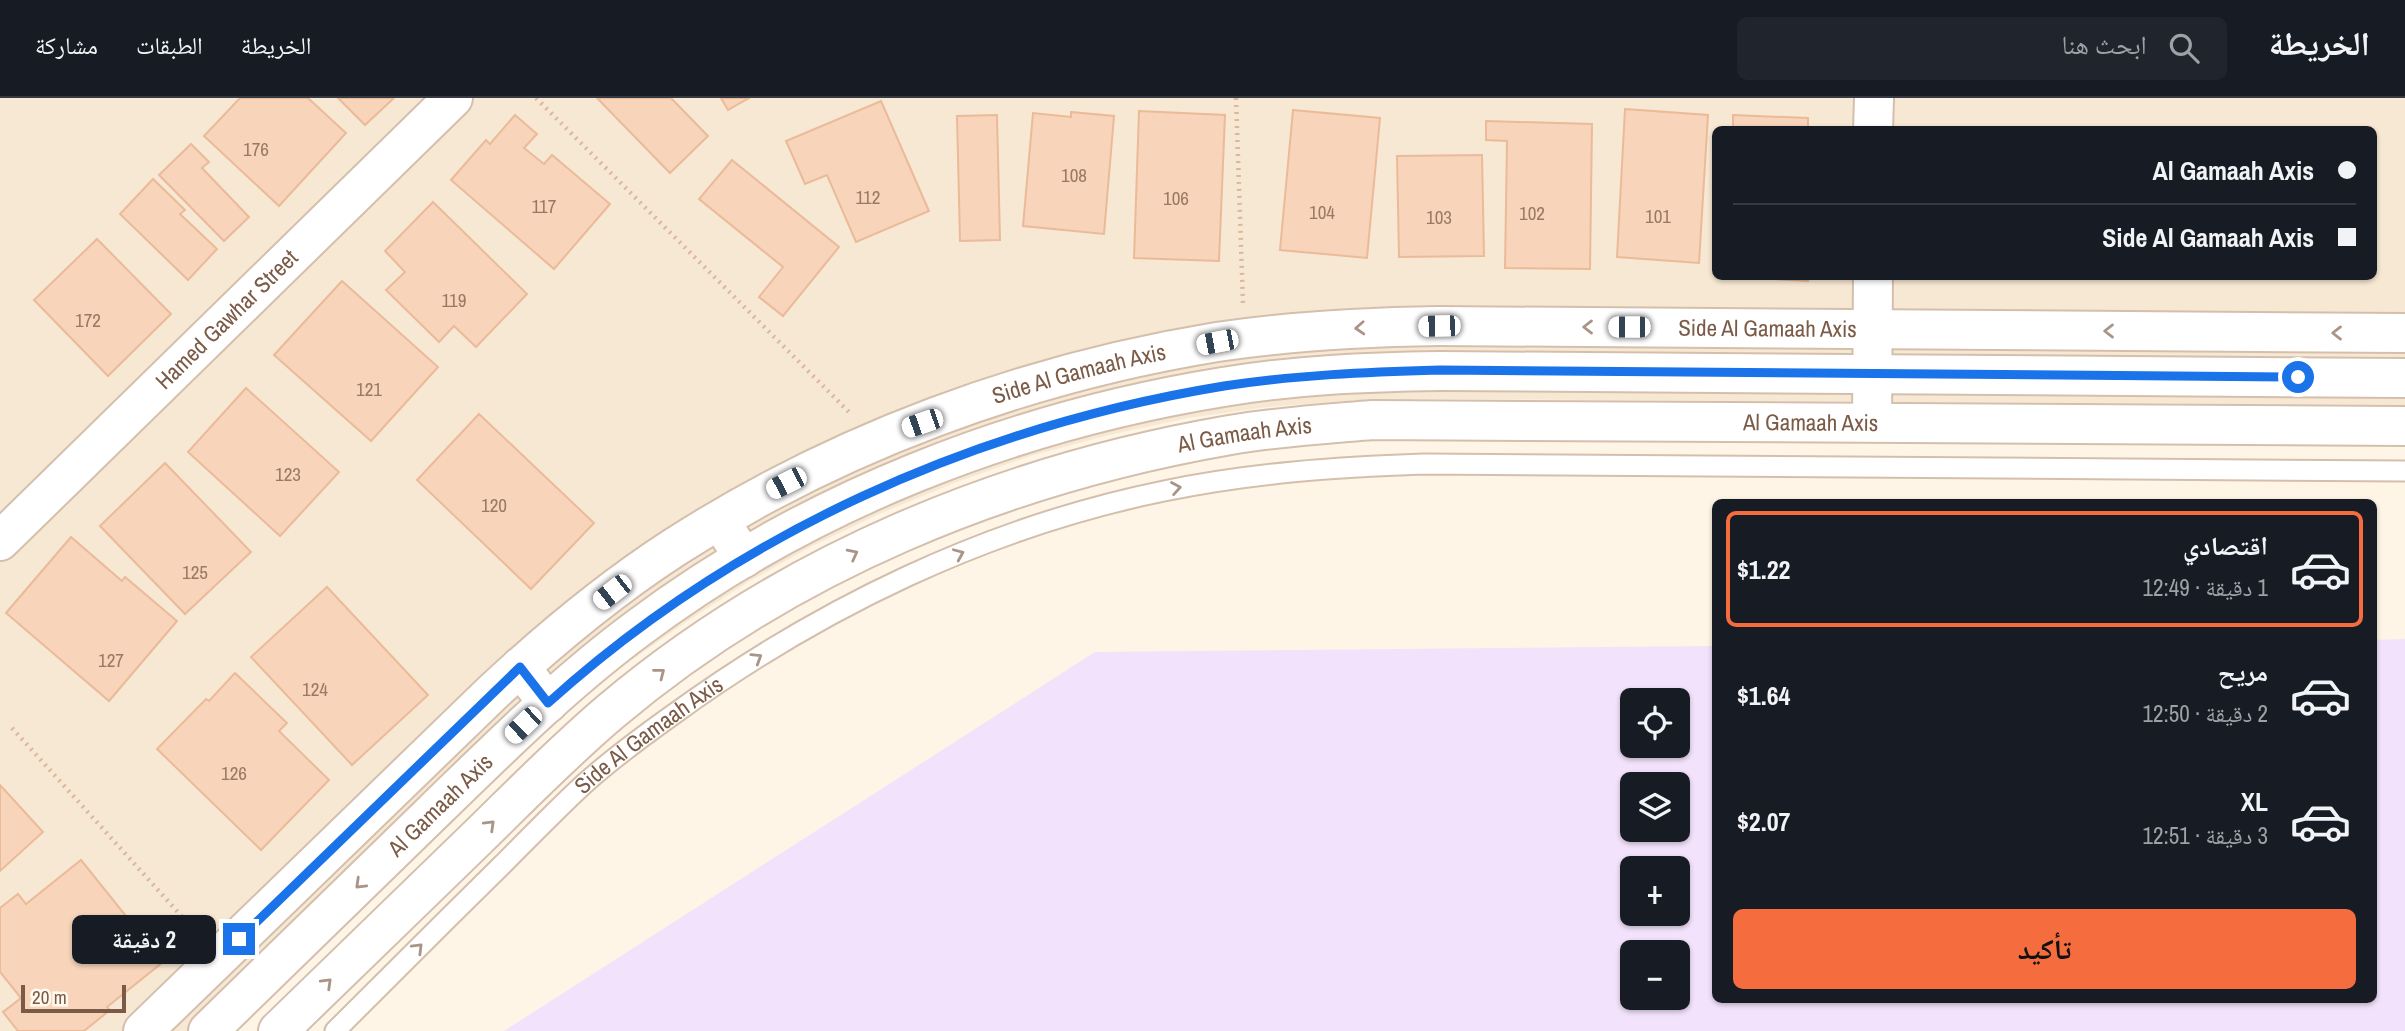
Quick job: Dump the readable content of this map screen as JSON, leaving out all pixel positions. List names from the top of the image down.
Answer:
{
  "streets": {
    "street": ["Hamed Gawhar Street", "Side Al Gamaah Axis", "Al Gamaah Axis"]
  },
  "house_numbers": [
    "176",
    "108",
    "112",
    "106",
    "117",
    "104",
    "102",
    "101",
    "103",
    "119",
    "172",
    "121",
    "123",
    "120",
    "125",
    "127",
    "124",
    "126"
  ],
  "scale_bar": "20 m",
  "page": {
    "header": "الخريطة",
    "search": "ابحث هنا",
    "nav": ["الخريطة", "الطبقات", "مشاركة"],
    "banner": ["Al Gamaah Axis", "Side Al Gamaah Axis"],
    "list": [
      {
        "name": "اقتصادي",
        "note": "1 دقيقة · 12:49",
        "value": "$1.22"
      },
      {
        "name": "مريح",
        "note": "2 دقيقة · 12:50",
        "value": "$1.64"
      },
      {
        "name": "XL",
        "note": "3 دقيقة · 12:51",
        "value": "$2.07"
      }
    ],
    "map_buttons": ["+", "−"],
    "buttons": "تأكيد",
    "bubble": "2 دقيقة",
    "scale": "20 m"
  }
}
